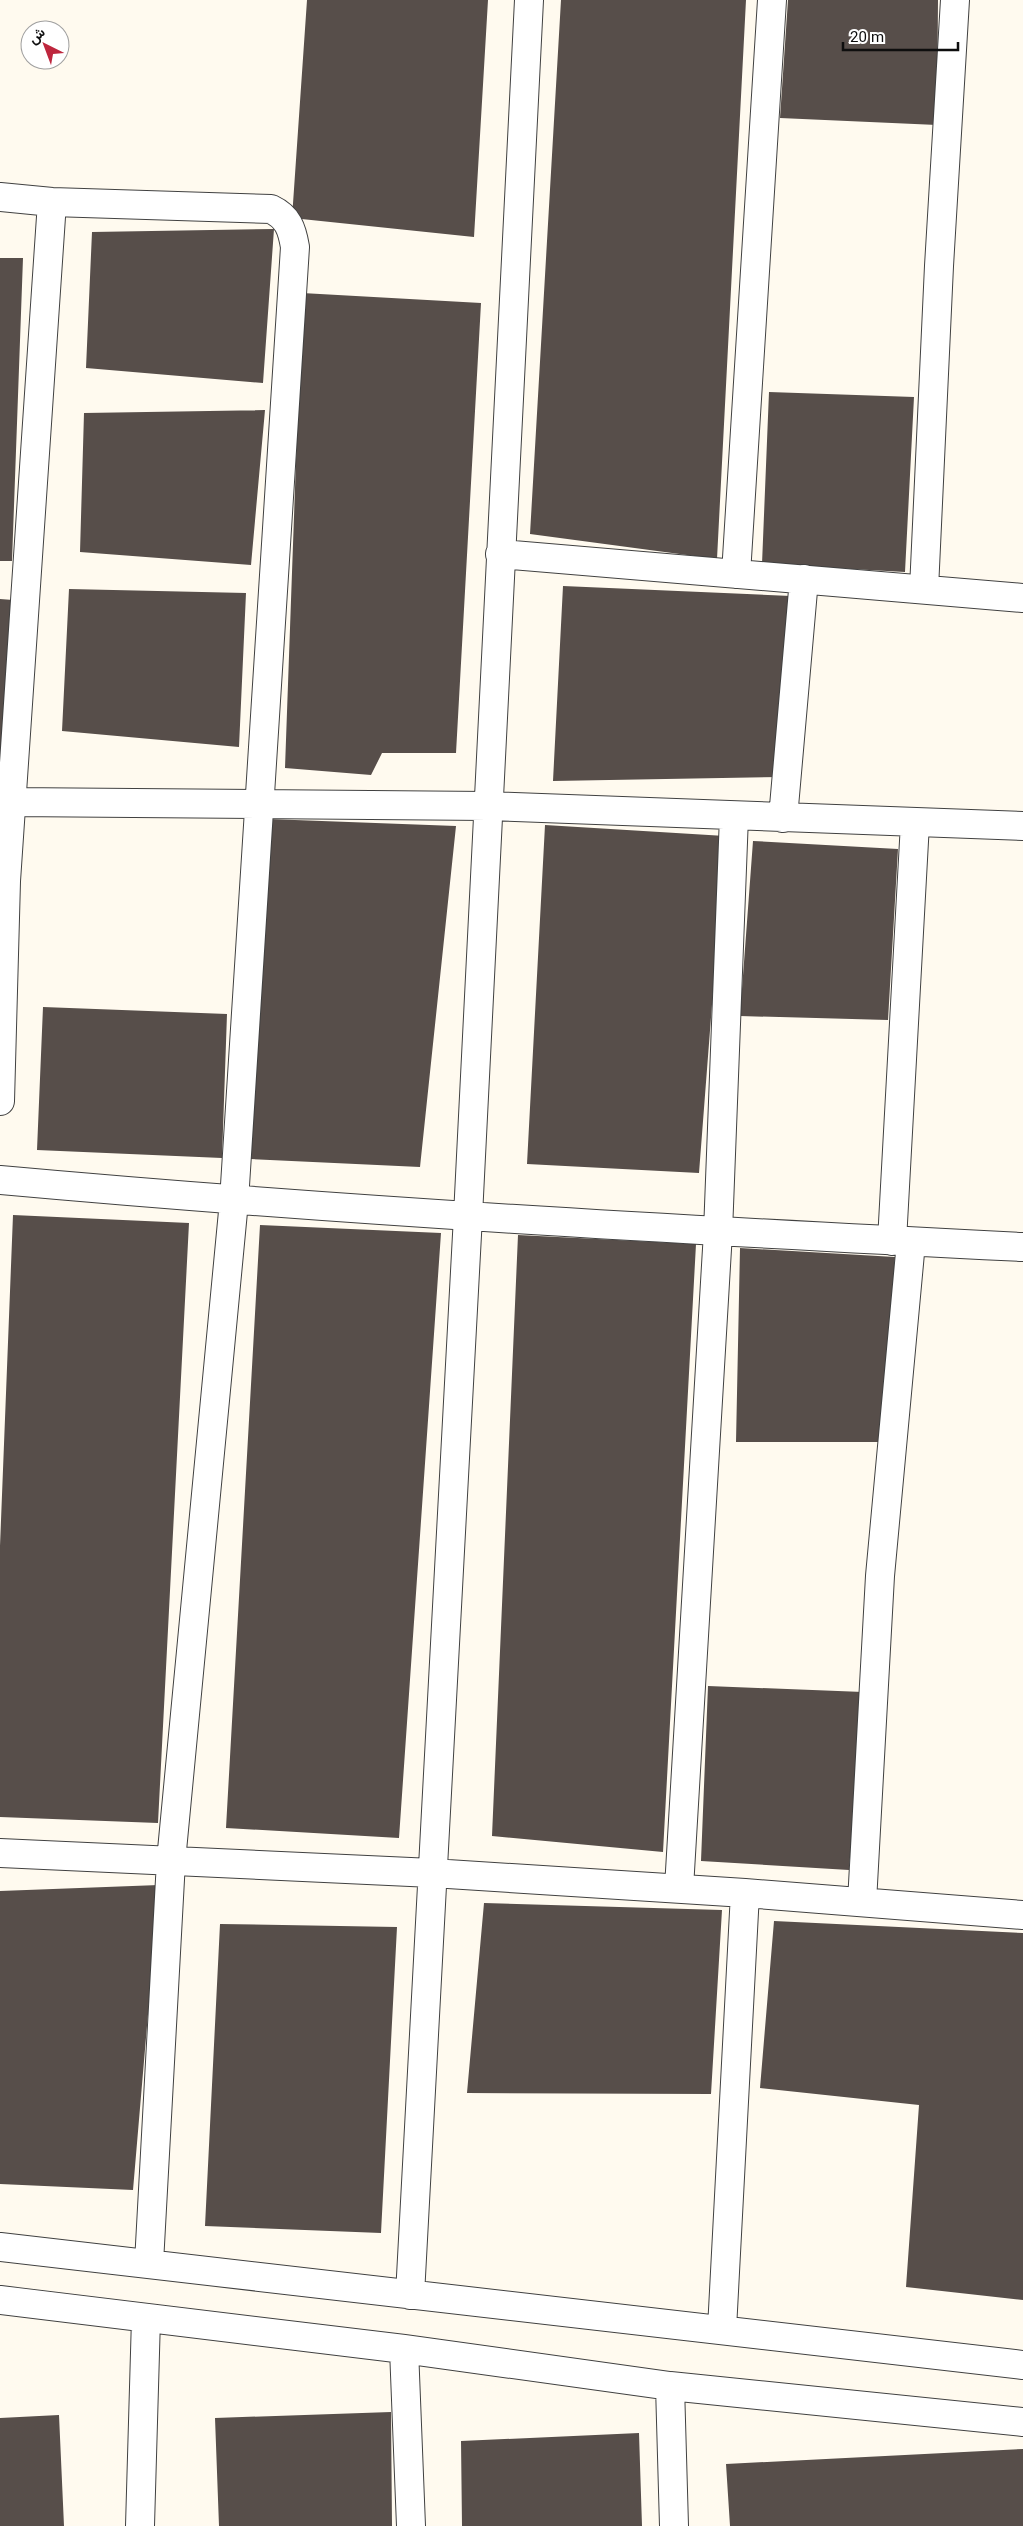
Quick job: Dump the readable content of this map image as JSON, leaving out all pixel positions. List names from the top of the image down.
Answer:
{
  "scale_bar": "20 m",
  "north": "top left"
}
